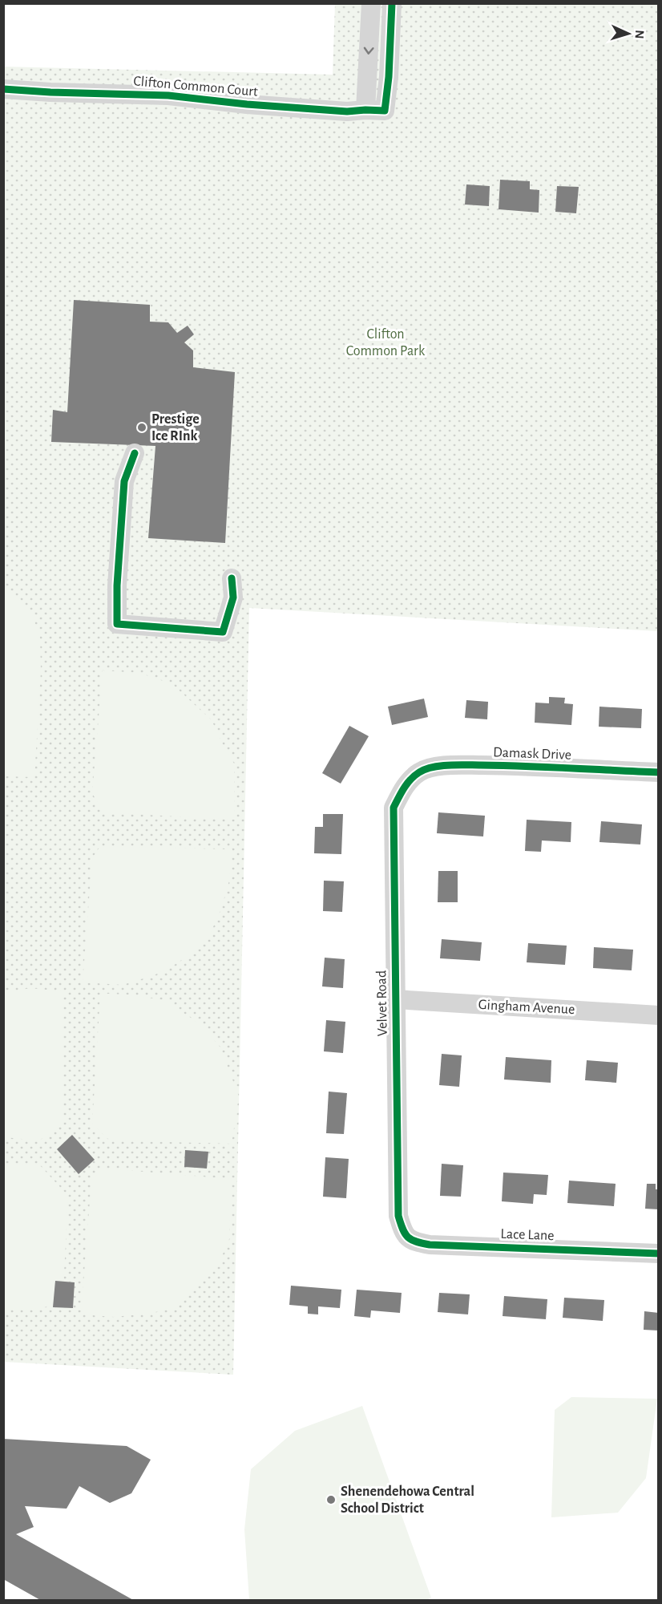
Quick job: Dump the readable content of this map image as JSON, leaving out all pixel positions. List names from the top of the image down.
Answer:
{
  "streets": {
    "street": [
      "Clifton Common Court",
      "Damask Drive",
      "Velvet Road",
      "Gingham Avenue",
      "Lace Lane"
    ]
  },
  "crossings": [
    ["Damask Drive", "Velvet Road"],
    ["Velvet Road", "Gingham Avenue"],
    ["Velvet Road", "Lace Lane"]
  ],
  "parks": ["Clifton Common Park"],
  "places": ["Prestige Ice RInk", "Shenendehowa Central School District"],
  "north": "right"
}
